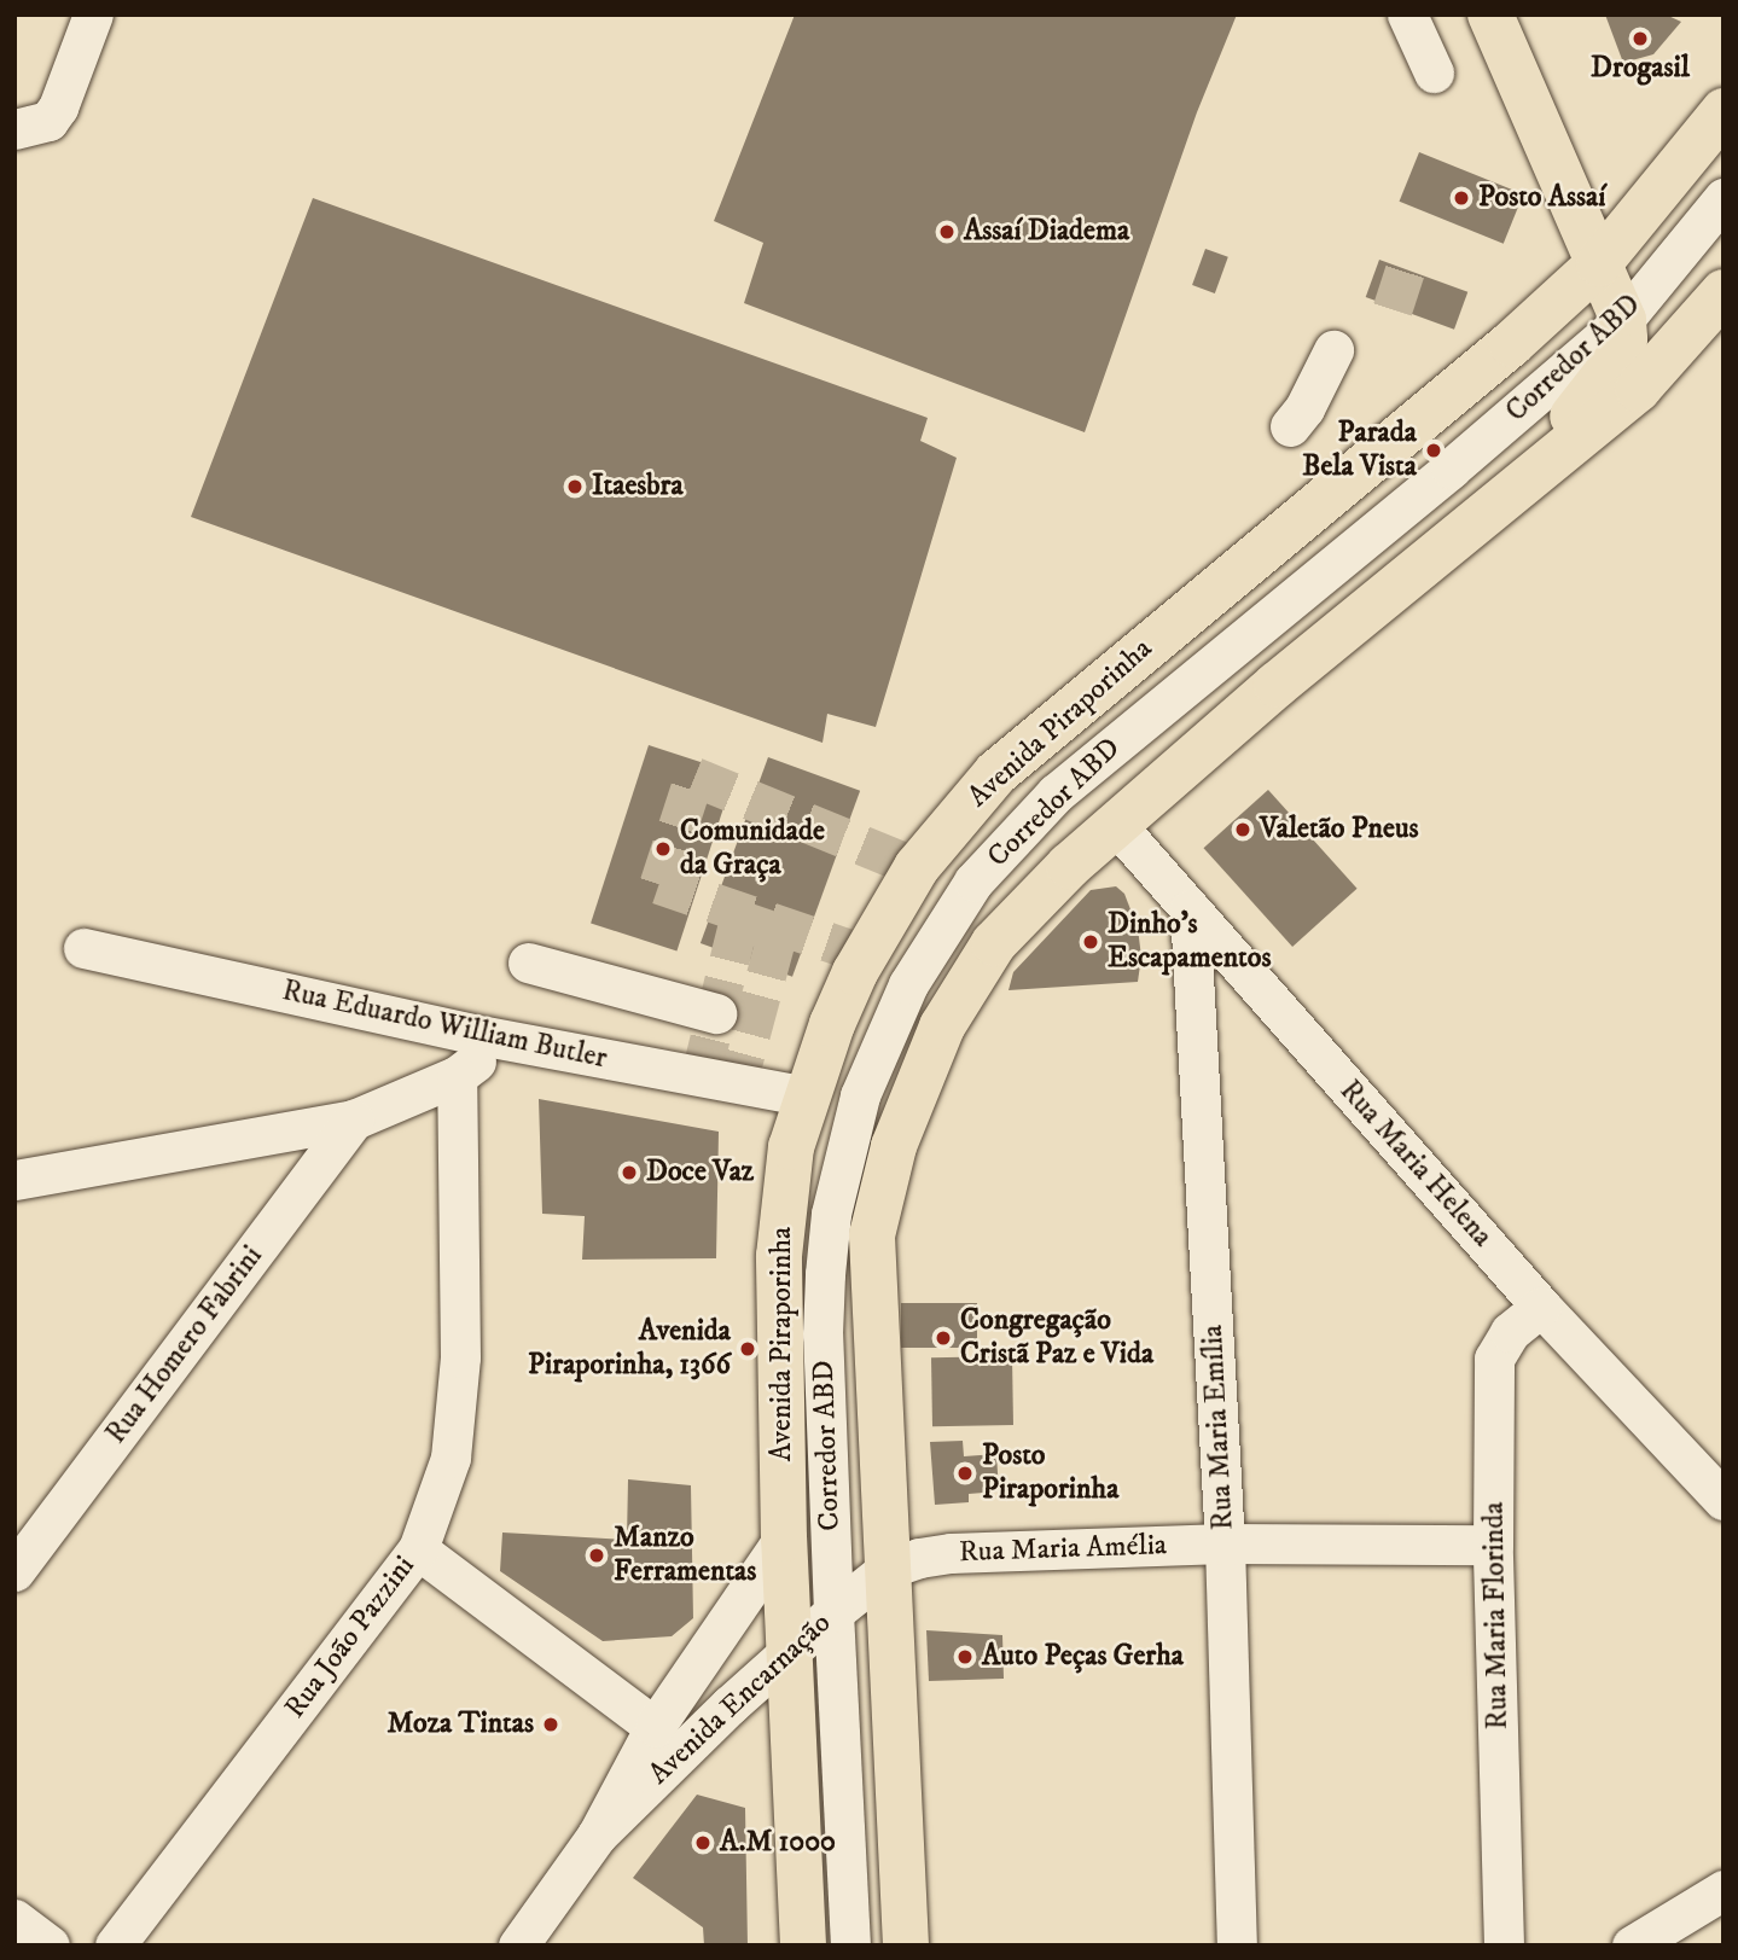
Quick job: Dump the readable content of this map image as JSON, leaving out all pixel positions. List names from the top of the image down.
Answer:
{
  "streets": {
    "main road": ["Avenida Piraporinha"],
    "street": [
      "Corredor ABD",
      "Rua Eduardo William Butler",
      "Rua Maria Helena",
      "Rua Homero Fabrini",
      "Rua Maria Emília",
      "Rua Maria Amélia",
      "Rua Maria Florinda",
      "Rua João Pazzini",
      "Avenida Encarnação"
    ]
  },
  "crossings": [
    ["Corredor ABD", "Avenida Encarnação"],
    ["Avenida Piraporinha", "Rua Eduardo William Butler"],
    ["Avenida Piraporinha", "Avenida Encarnação"],
    ["Rua Maria Helena", "Rua Maria Emília"],
    ["Rua Maria Helena", "Rua Maria Florinda"],
    ["Rua Maria Emília", "Rua Maria Amélia"],
    ["Rua Maria Amélia", "Rua Maria Florinda"],
    ["Rua Maria Amélia", "Avenida Encarnação"]
  ],
  "places": [
    "Drogasil",
    "Posto Assaí",
    "Assaí Diadema",
    "Parada Bela Vista",
    "Itaesbra",
    "Valetão Pneus",
    "Comunidade da Graça",
    "Dinho's Escapamentos",
    "Doce Vaz",
    "Congregação Cristã Paz e Vida",
    "Avenida Piraporinha, 1366",
    "Posto Piraporinha",
    "Manzo Ferramentas",
    "Auto Peças Gerha",
    "Moza Tintas",
    "A.M 1000"
  ]
}
